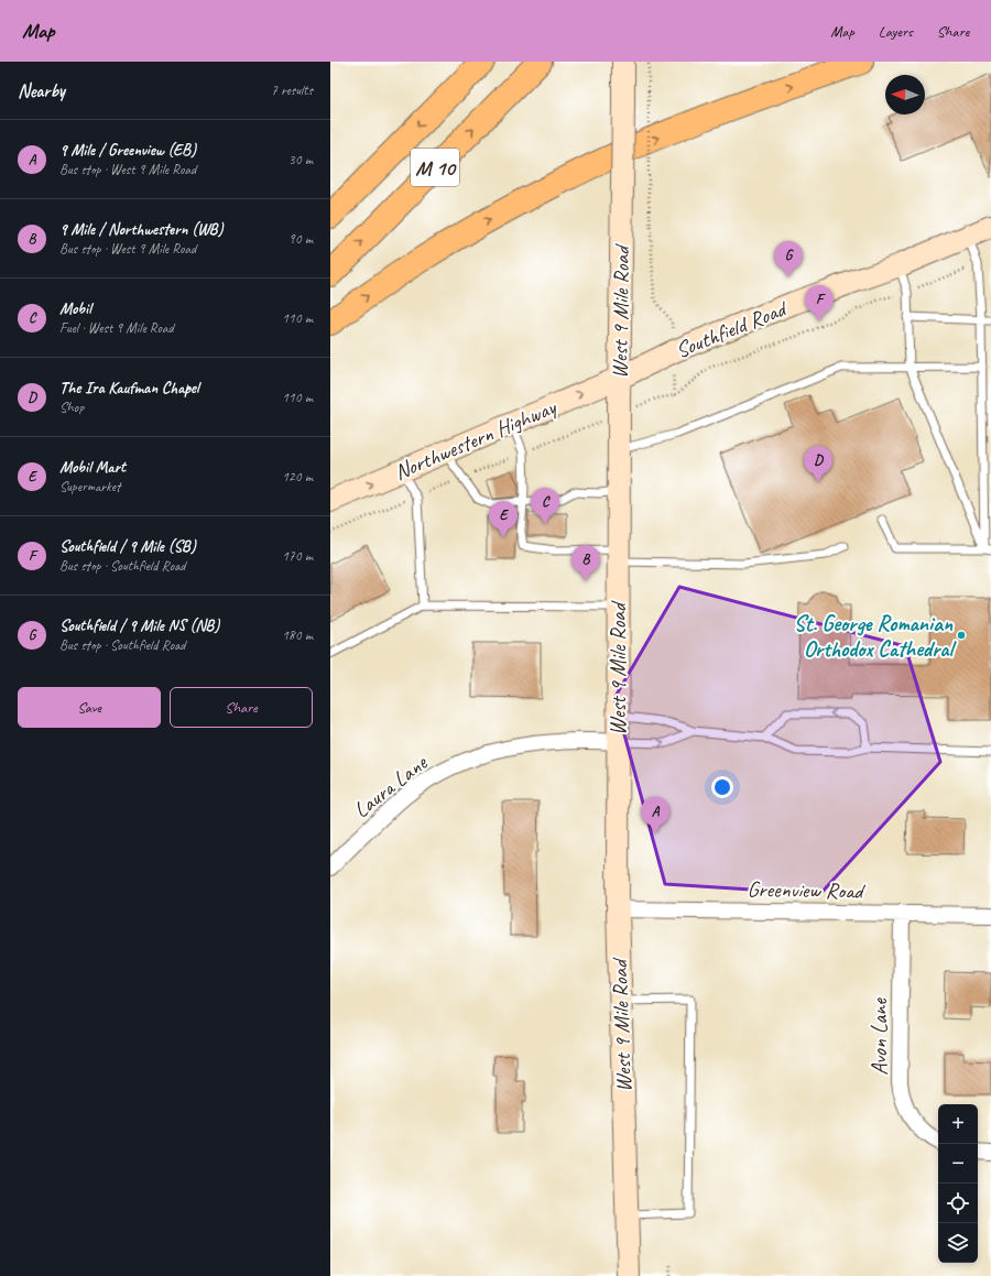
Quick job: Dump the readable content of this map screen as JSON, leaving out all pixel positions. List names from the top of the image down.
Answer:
{
  "streets": {
    "highway": ["M 10"],
    "main road": ["West 9 Mile Road", "Southfield Road", "Northwestern Highway"],
    "street": ["Laura Lane", "Greenview Road", "Avon Lane"]
  },
  "crossings": [
    ["West 9 Mile Road", "Southfield Road"],
    ["West 9 Mile Road", "Northwestern Highway"],
    ["West 9 Mile Road", "Laura Lane"],
    ["West 9 Mile Road", "Greenview Road"],
    ["Southfield Road", "Northwestern Highway"],
    ["Greenview Road", "Avon Lane"]
  ],
  "one_way": ["Northwestern Highway"],
  "places": ["St. George Romanian Orthodox Cathedral"],
  "north": "left",
  "page": {
    "header": "Map",
    "nav": ["Map", "Layers", "Share"],
    "heading": ["Nearby", "7 results"],
    "list": [
      {
        "mark": "A",
        "name": "9 Mile / Greenview (EB)",
        "note": "Bus stop · West 9 Mile Road",
        "value": "30 m"
      },
      {
        "mark": "B",
        "name": "9 Mile / Northwestern (WB)",
        "note": "Bus stop · West 9 Mile Road",
        "value": "90 m"
      },
      {
        "mark": "C",
        "name": "Mobil",
        "note": "Fuel · West 9 Mile Road",
        "value": "110 m"
      },
      {
        "mark": "D",
        "name": "The Ira Kaufman Chapel",
        "note": "Shop",
        "value": "110 m"
      },
      {
        "mark": "E",
        "name": "Mobil Mart",
        "note": "Supermarket",
        "value": "120 m"
      },
      {
        "mark": "F",
        "name": "Southfield / 9 Mile (SB)",
        "note": "Bus stop · Southfield Road",
        "value": "170 m"
      },
      {
        "mark": "G",
        "name": "Southfield / 9 Mile NS (NB)",
        "note": "Bus stop · Southfield Road",
        "value": "180 m"
      }
    ],
    "pins": [
      "G",
      "F",
      "D",
      "C",
      "E",
      "B",
      "A"
    ],
    "buttons": ["Save", "Share"],
    "map_buttons": ["+", "−"]
  }
}
